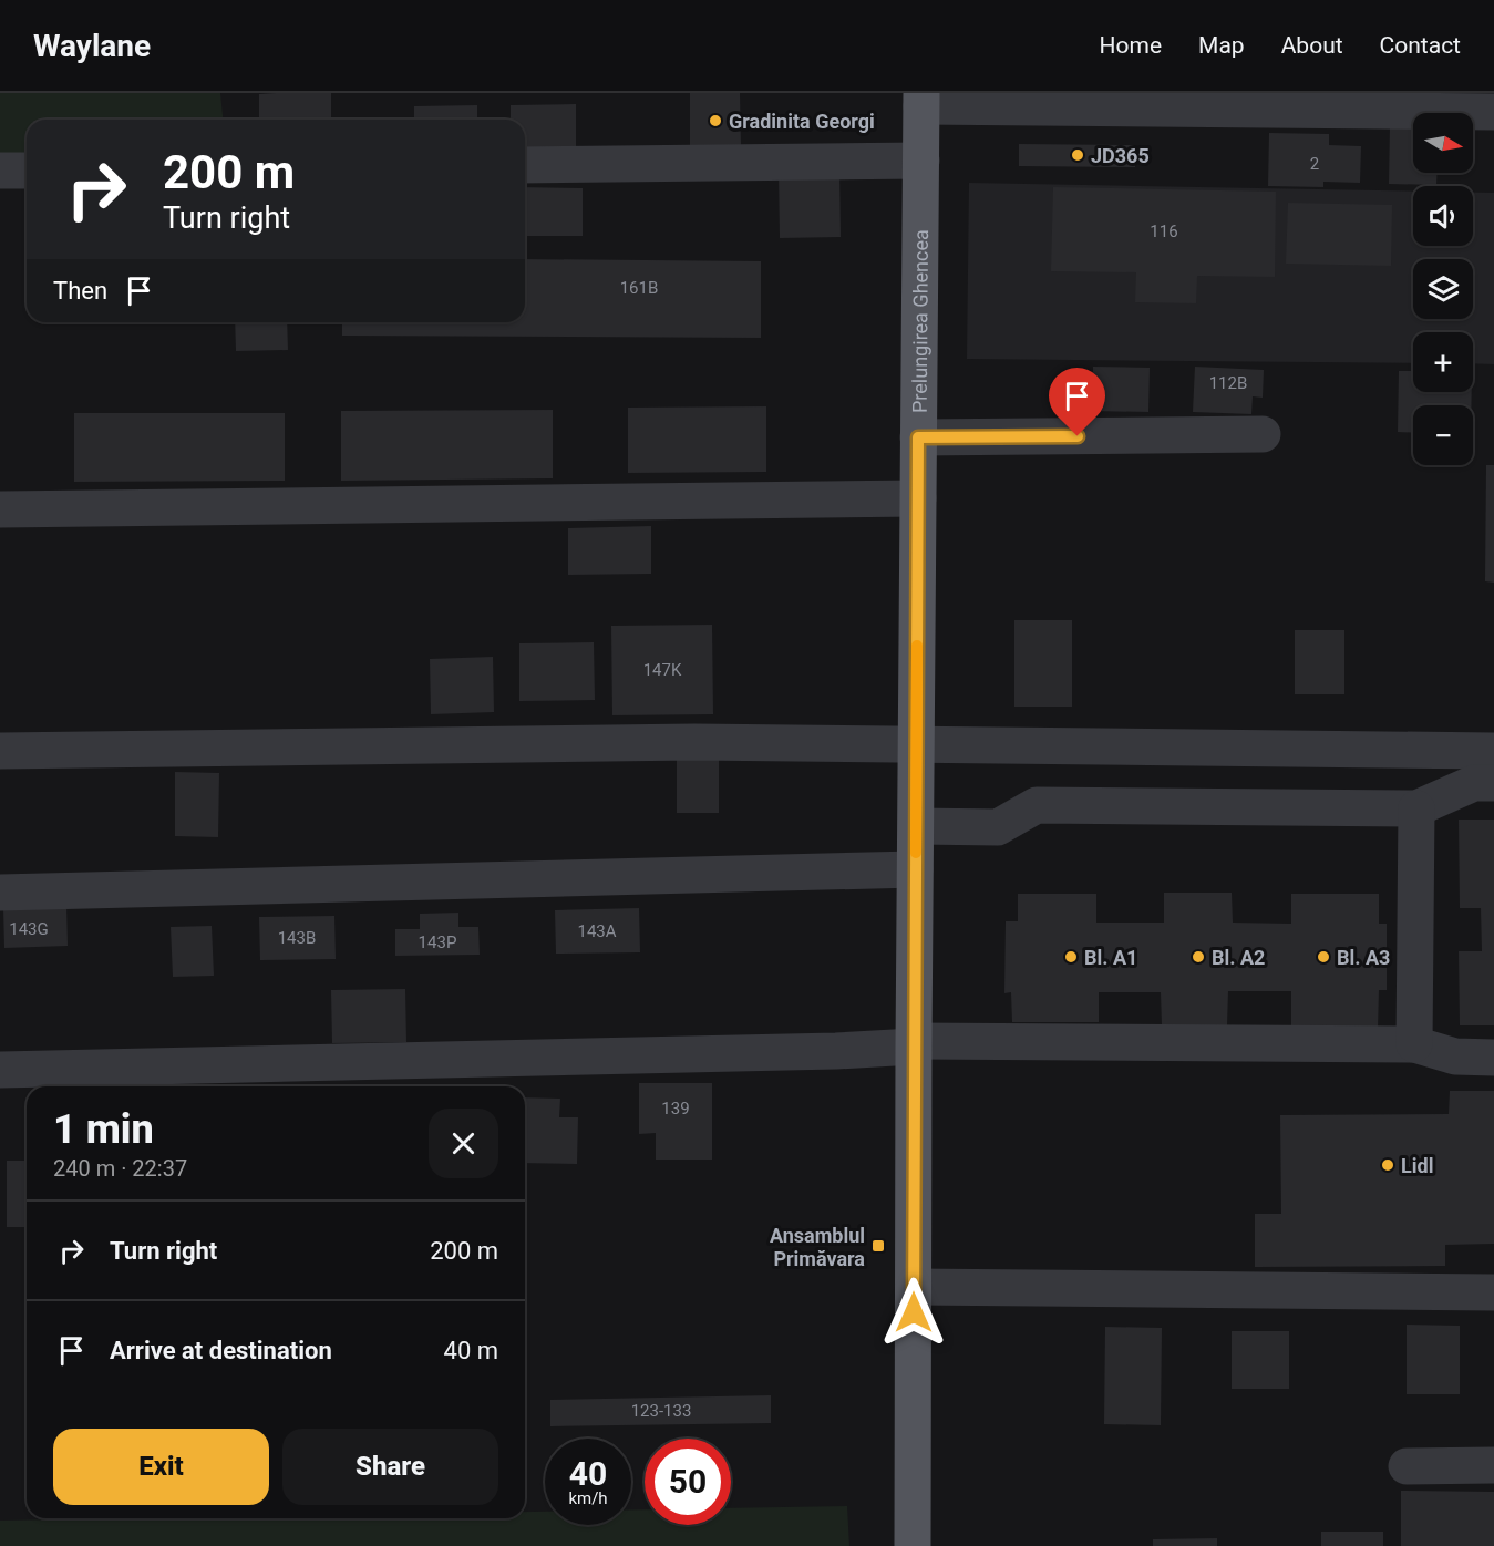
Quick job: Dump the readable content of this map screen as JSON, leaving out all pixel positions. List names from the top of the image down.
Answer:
{
  "streets": {
    "main road": ["Prelungirea Ghencea"]
  },
  "places": {
    "other": [
      "Gradinita Georgi",
      "JD365",
      "Bl. A1",
      "Bl. A2",
      "Bl. A3",
      "Lidl"
    ],
    "transit": ["Ansamblul Primăvara"]
  },
  "house_numbers": [
    "2",
    "116",
    "161B",
    "112B",
    "147K",
    "143G",
    "143A",
    "143B",
    "143P",
    "139",
    "123-133"
  ],
  "north": "right",
  "page": {
    "header": "Waylane",
    "nav": [
      "Home",
      "Map",
      "About",
      "Contact"
    ],
    "map_buttons": ["+", "−"],
    "turn": ["200 m", "Turn right"],
    "then": "Then",
    "heading": ["1 min", "240 m · 22:37"],
    "list": [
      {
        "name": "Turn right",
        "value": "200 m"
      },
      {
        "name": "Arrive at destination",
        "value": "40 m"
      }
    ],
    "buttons": ["Exit", "Share"],
    "speed": "40 km/h",
    "limit": "50"
  }
}
